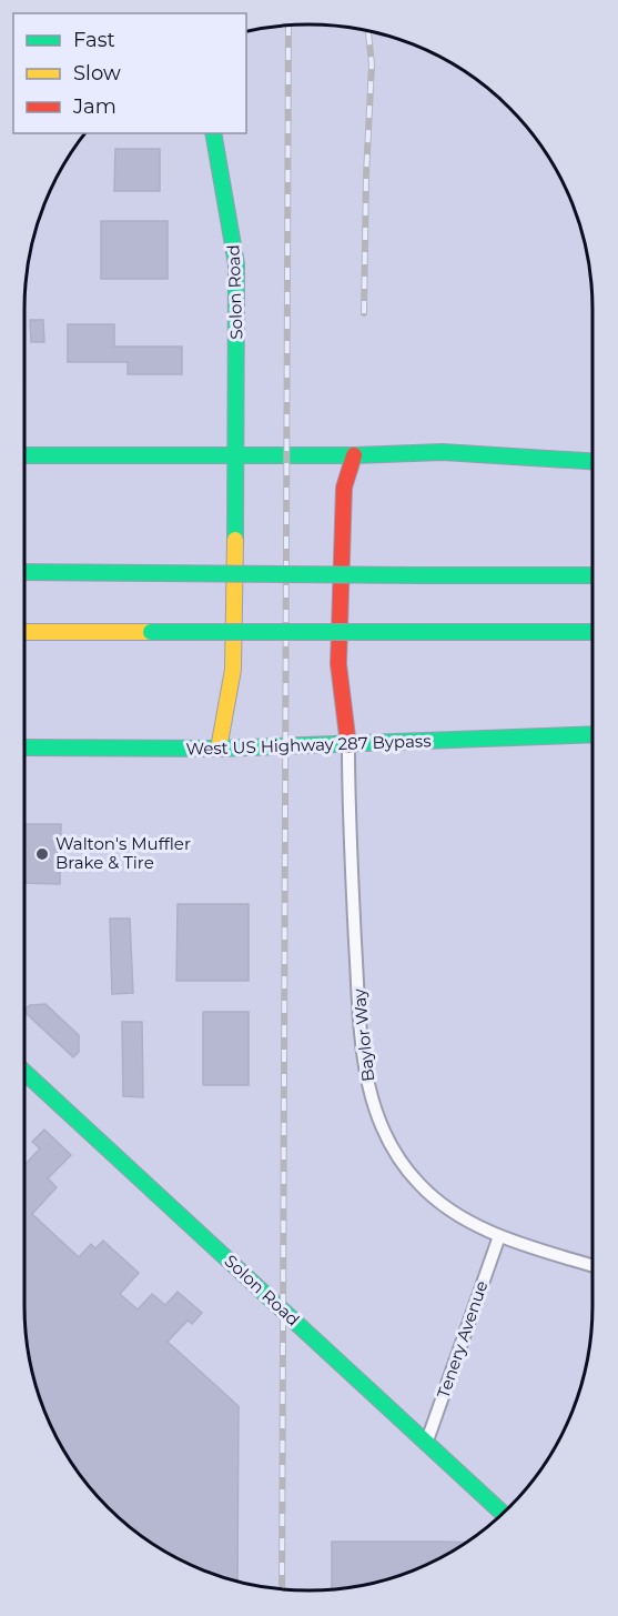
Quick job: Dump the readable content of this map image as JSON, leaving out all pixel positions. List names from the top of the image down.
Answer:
{
  "streets": {
    "main road": ["Solon Road", "West US Highway 287 Bypass"],
    "street": ["Baylor Way", "Tenery Avenue"]
  },
  "crossings": [
    ["Solon Road", "West US Highway 287 Bypass"],
    ["Solon Road", "Tenery Avenue"],
    ["West US Highway 287 Bypass", "Baylor Way"],
    ["Baylor Way", "Tenery Avenue"]
  ],
  "places": ["Walton's Muffler Brake & Tire"],
  "legend": ["Fast", "Slow", "Jam"]
}
